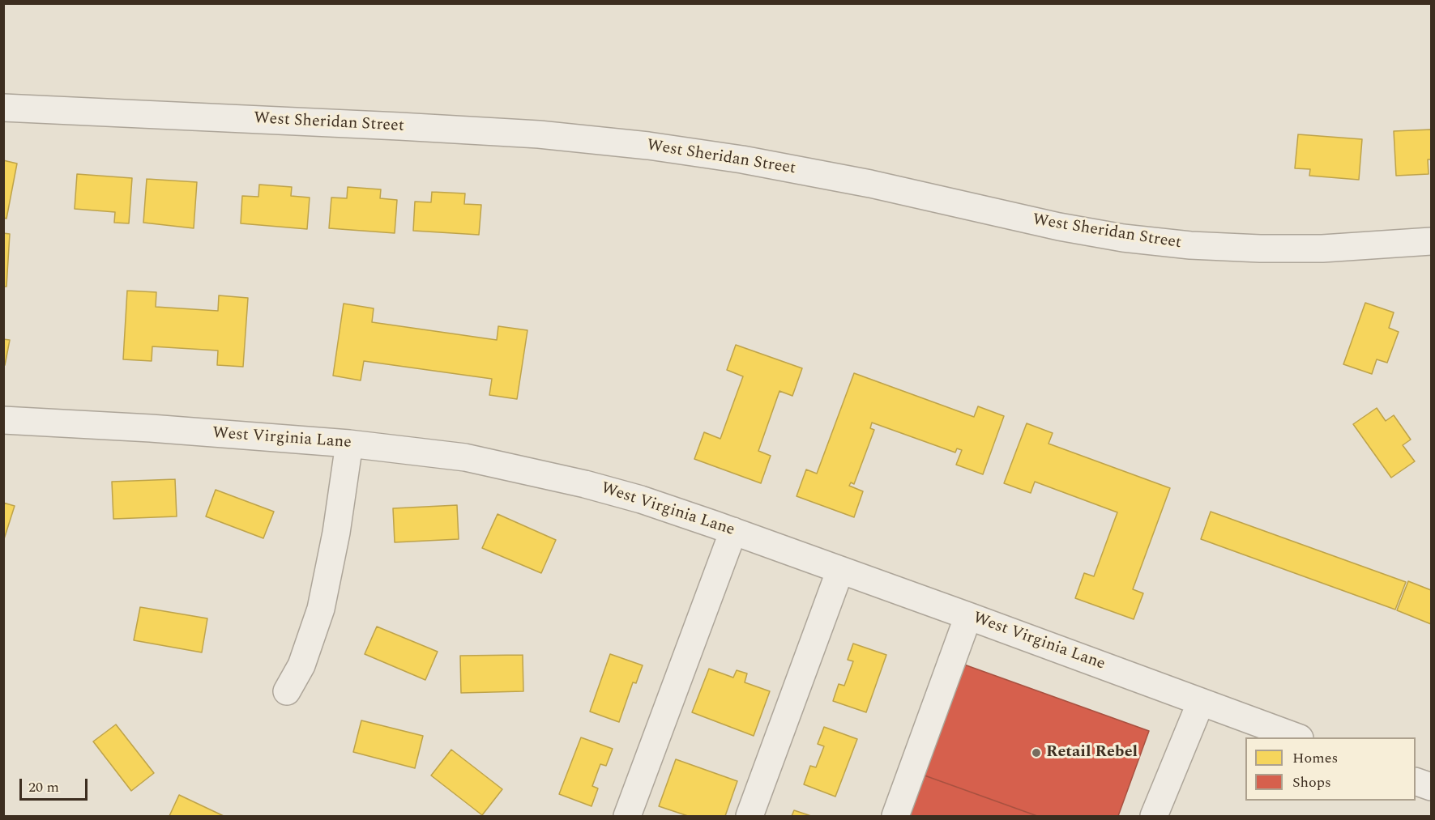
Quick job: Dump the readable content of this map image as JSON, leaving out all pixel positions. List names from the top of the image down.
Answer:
{
  "streets": {
    "street": ["West Sheridan Street", "West Virginia Lane"]
  },
  "places": ["Retail Rebel"],
  "legend": ["Homes", "Shops"],
  "scale_bar": "20 m"
}
